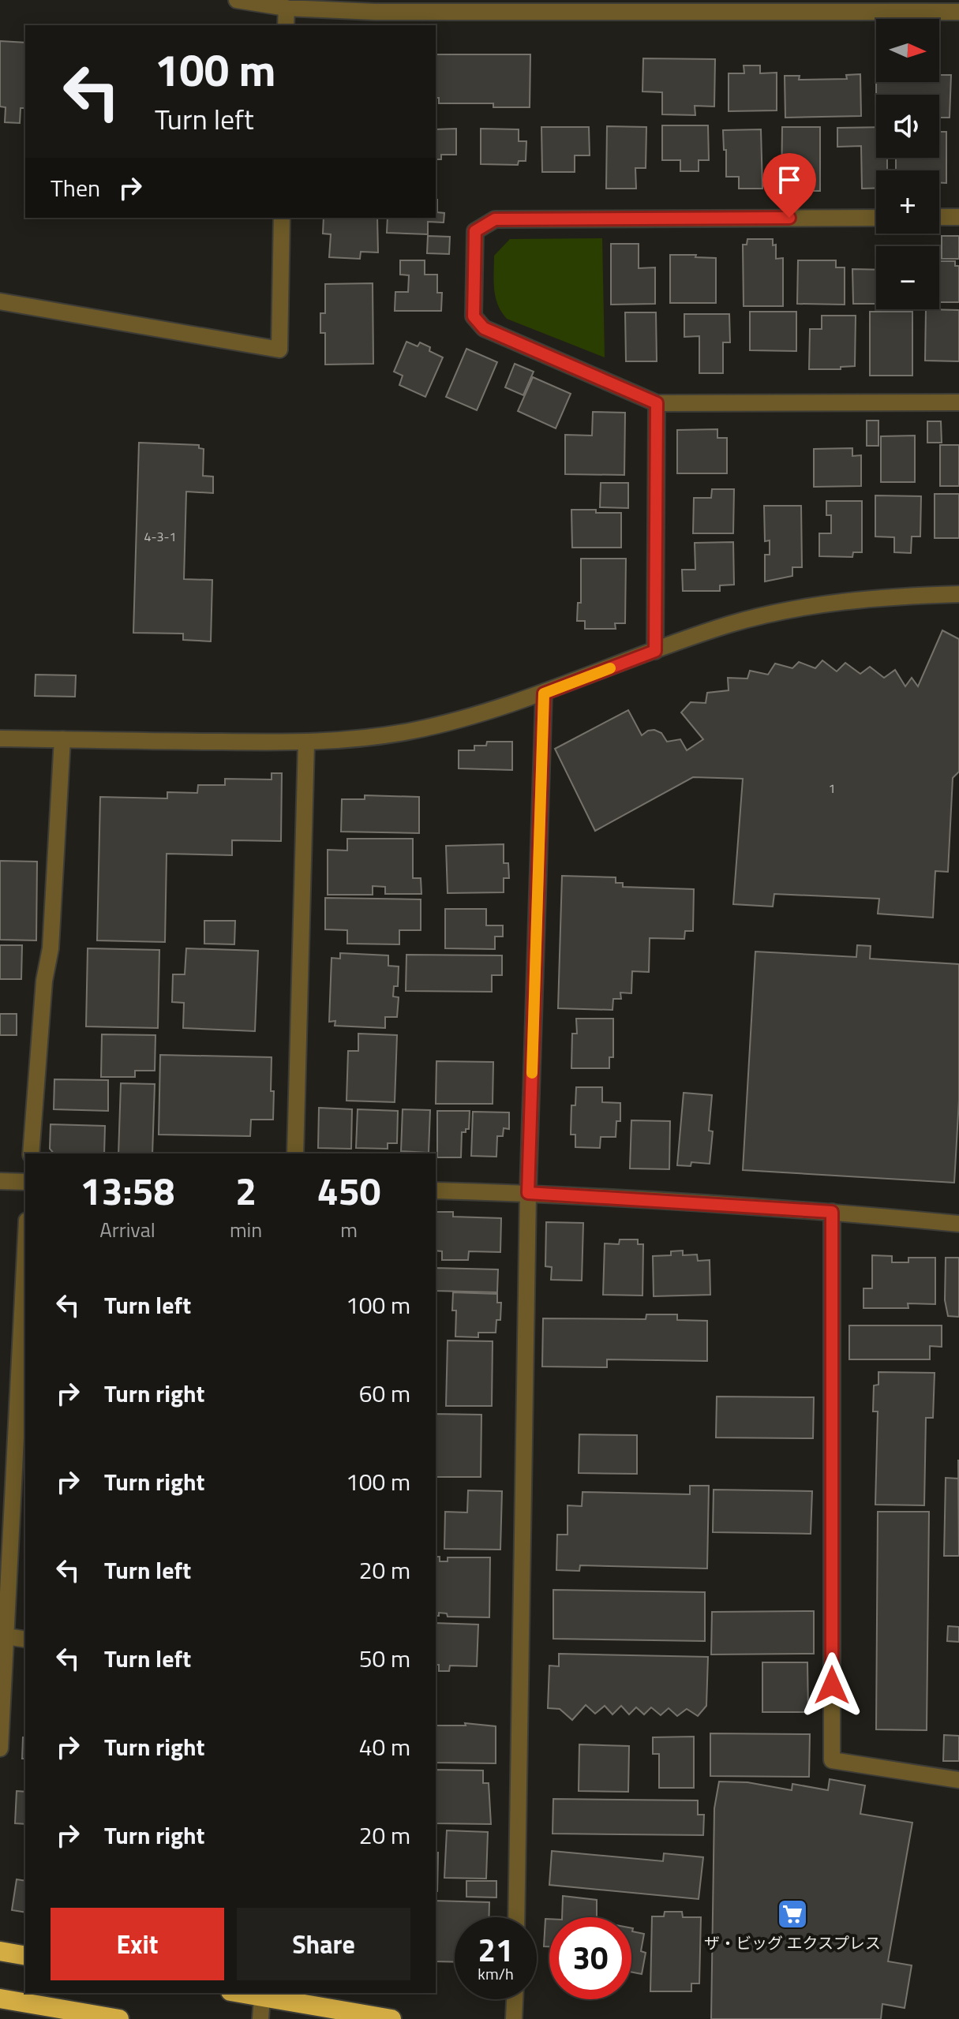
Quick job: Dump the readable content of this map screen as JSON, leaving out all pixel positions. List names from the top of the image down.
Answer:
{
  "places": {
    "supermarket": ["ザ・ビッグ エクスプレス"]
  },
  "house_numbers": ["4-3-1", "1"],
  "north": "right",
  "page": {
    "map_buttons": ["+", "−"],
    "turn": ["100 m", "Turn left"],
    "then": "Then",
    "eta": [
      "13:58",
      "Arrival",
      "2",
      "min",
      "450",
      "m"
    ],
    "list": [
      {
        "name": "Turn left",
        "value": "100 m"
      },
      {
        "name": "Turn right",
        "value": "60 m"
      },
      {
        "name": "Turn right",
        "value": "100 m"
      },
      {
        "name": "Turn left",
        "value": "20 m"
      },
      {
        "name": "Turn left",
        "value": "50 m"
      },
      {
        "name": "Turn right",
        "value": "40 m"
      },
      {
        "name": "Turn right",
        "value": "20 m"
      }
    ],
    "buttons": ["Exit", "Share"],
    "speed": "21 km/h",
    "limit": "30"
  }
}
